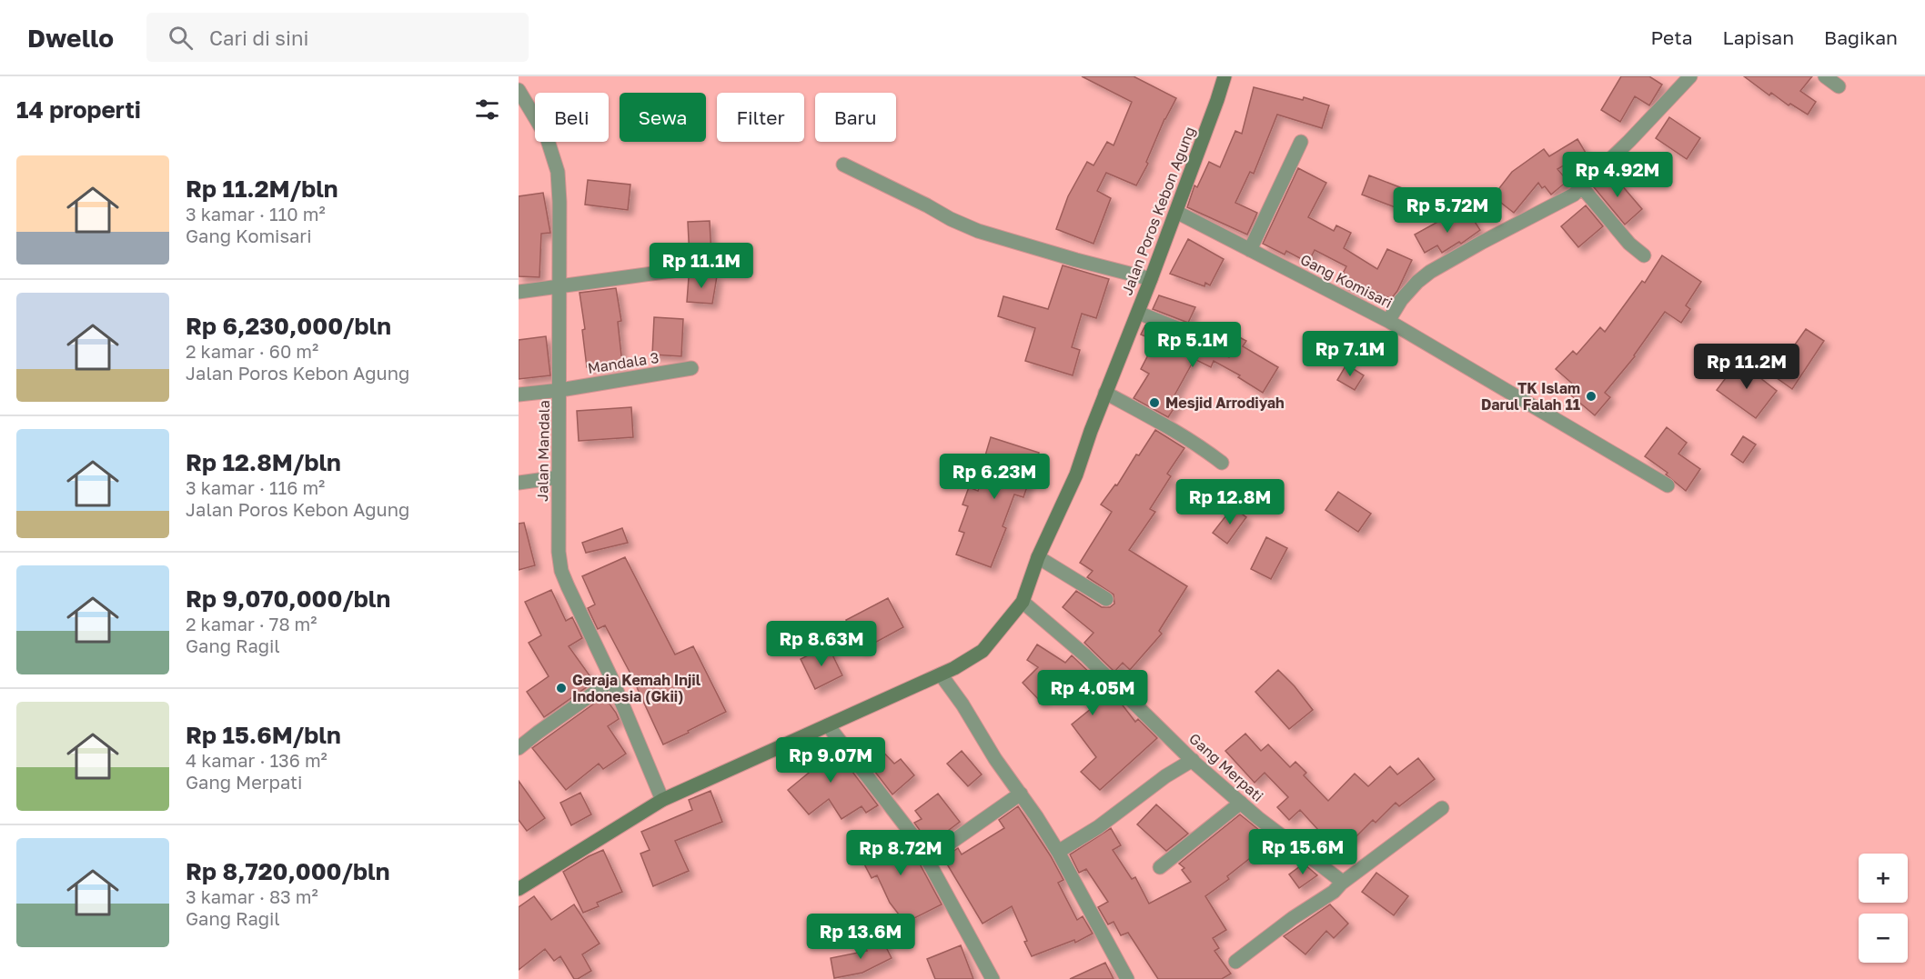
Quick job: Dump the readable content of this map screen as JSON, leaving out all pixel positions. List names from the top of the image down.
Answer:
{
  "streets": {
    "main road": ["Jalan Poros Kebon Agung"],
    "street": [
      "Gang Komisari",
      "Mandala 3",
      "Jalan Mandala",
      "Gang Merpati"
    ]
  },
  "crossings": [
    ["Jalan Poros Kebon Agung", "Gang Komisari"],
    ["Jalan Poros Kebon Agung", "Jalan Mandala"],
    ["Jalan Poros Kebon Agung", "Gang Merpati"],
    ["Mandala 3", "Jalan Mandala"]
  ],
  "places": ["TK Islam Darul Falah 11", "Mesjid Arrodiyah", "Geraja Kemah Injil Indonesia (Gkii)"],
  "page": {
    "header": "Dwello",
    "search": "Cari di sini",
    "nav": ["Peta", "Lapisan", "Bagikan"],
    "heading": "14 properti",
    "chip": [
      "Beli",
      "Sewa",
      "Filter",
      "Baru"
    ],
    "list": [
      {
        "name": "Rp 11.2M/bln",
        "note": "3 kamar · 110 m² · Gang Komisari"
      },
      {
        "name": "Rp 6,230,000/bln",
        "note": "2 kamar · 60 m² · Jalan Poros Kebon Agung"
      },
      {
        "name": "Rp 12.8M/bln",
        "note": "3 kamar · 116 m² · Jalan Poros Kebon Agung"
      },
      {
        "name": "Rp 9,070,000/bln",
        "note": "2 kamar · 78 m² · Gang Ragil"
      },
      {
        "name": "Rp 15.6M/bln",
        "note": "4 kamar · 136 m² · Gang Merpati"
      },
      {
        "name": "Rp 8,720,000/bln",
        "note": "3 kamar · 83 m² · Gang Ragil"
      }
    ],
    "price": [
      "Rp 4.92M",
      "Rp 5.72M",
      "Rp 11.1M",
      "Rp 5.1M",
      "Rp 7.1M",
      "Rp 11.2M",
      "Rp 6.23M",
      "Rp 12.8M",
      "Rp 8.63M",
      "Rp 4.05M",
      "Rp 9.07M",
      "Rp 15.6M",
      "Rp 8.72M",
      "Rp 13.6M"
    ],
    "map_buttons": ["+", "−"]
  }
}
